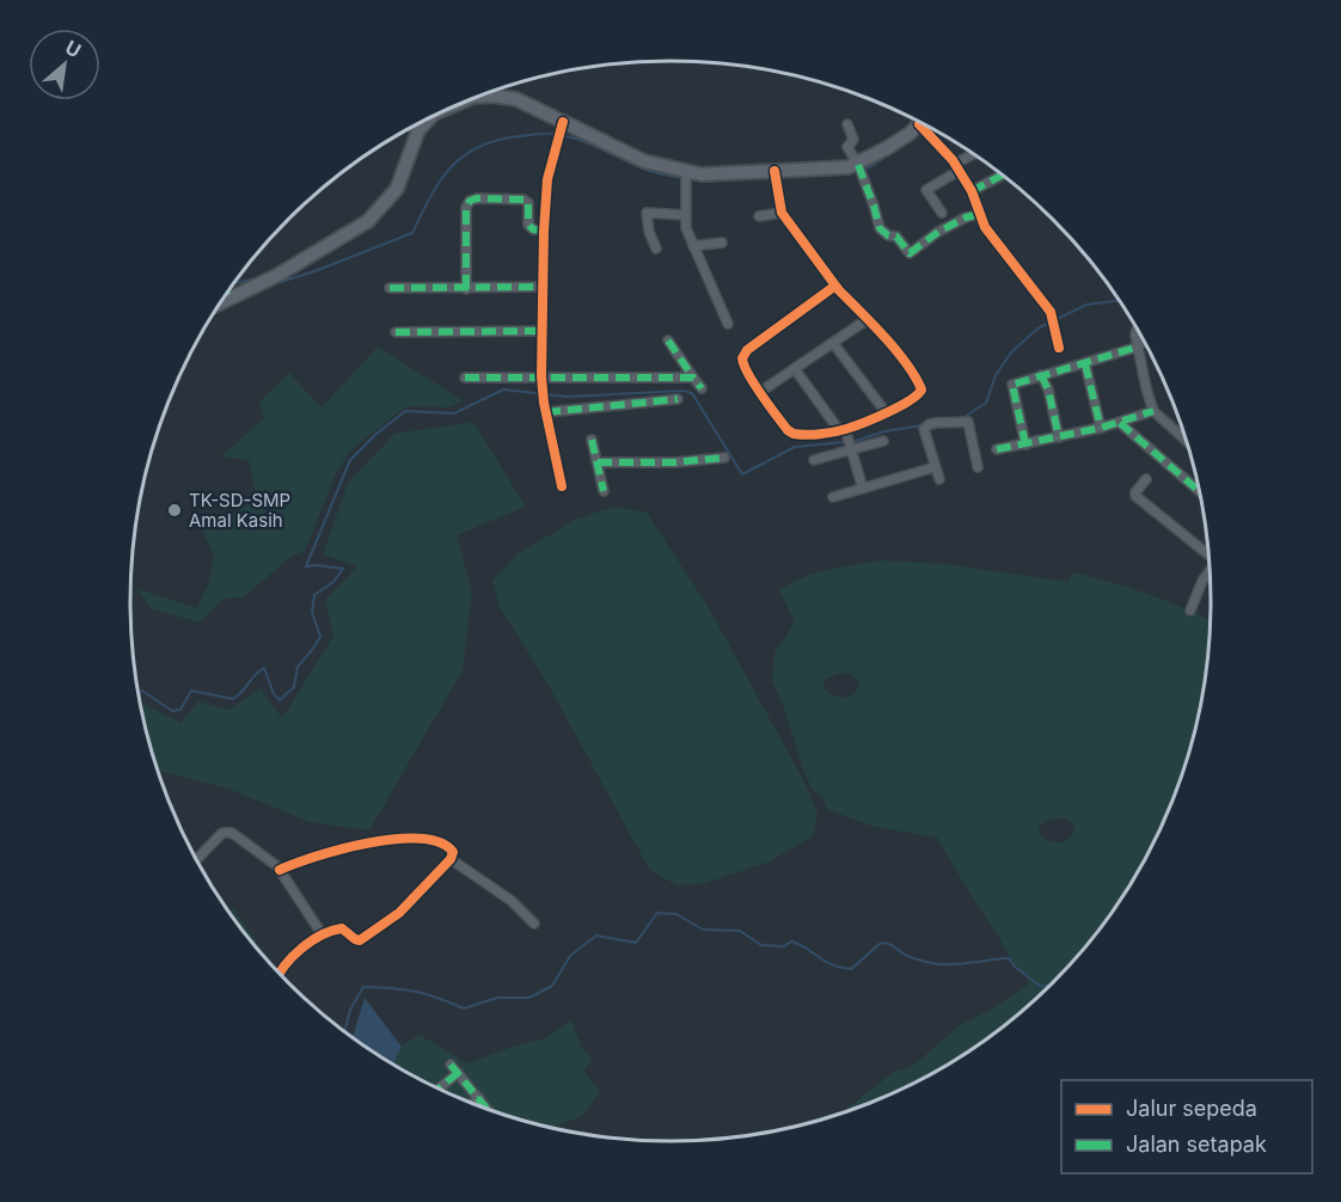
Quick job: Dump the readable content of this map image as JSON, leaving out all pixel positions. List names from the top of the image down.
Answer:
{
  "places": ["TK-SD-SMP Amal Kasih"],
  "legend": ["Jalur sepeda", "Jalan setapak"],
  "north": "top right"
}
